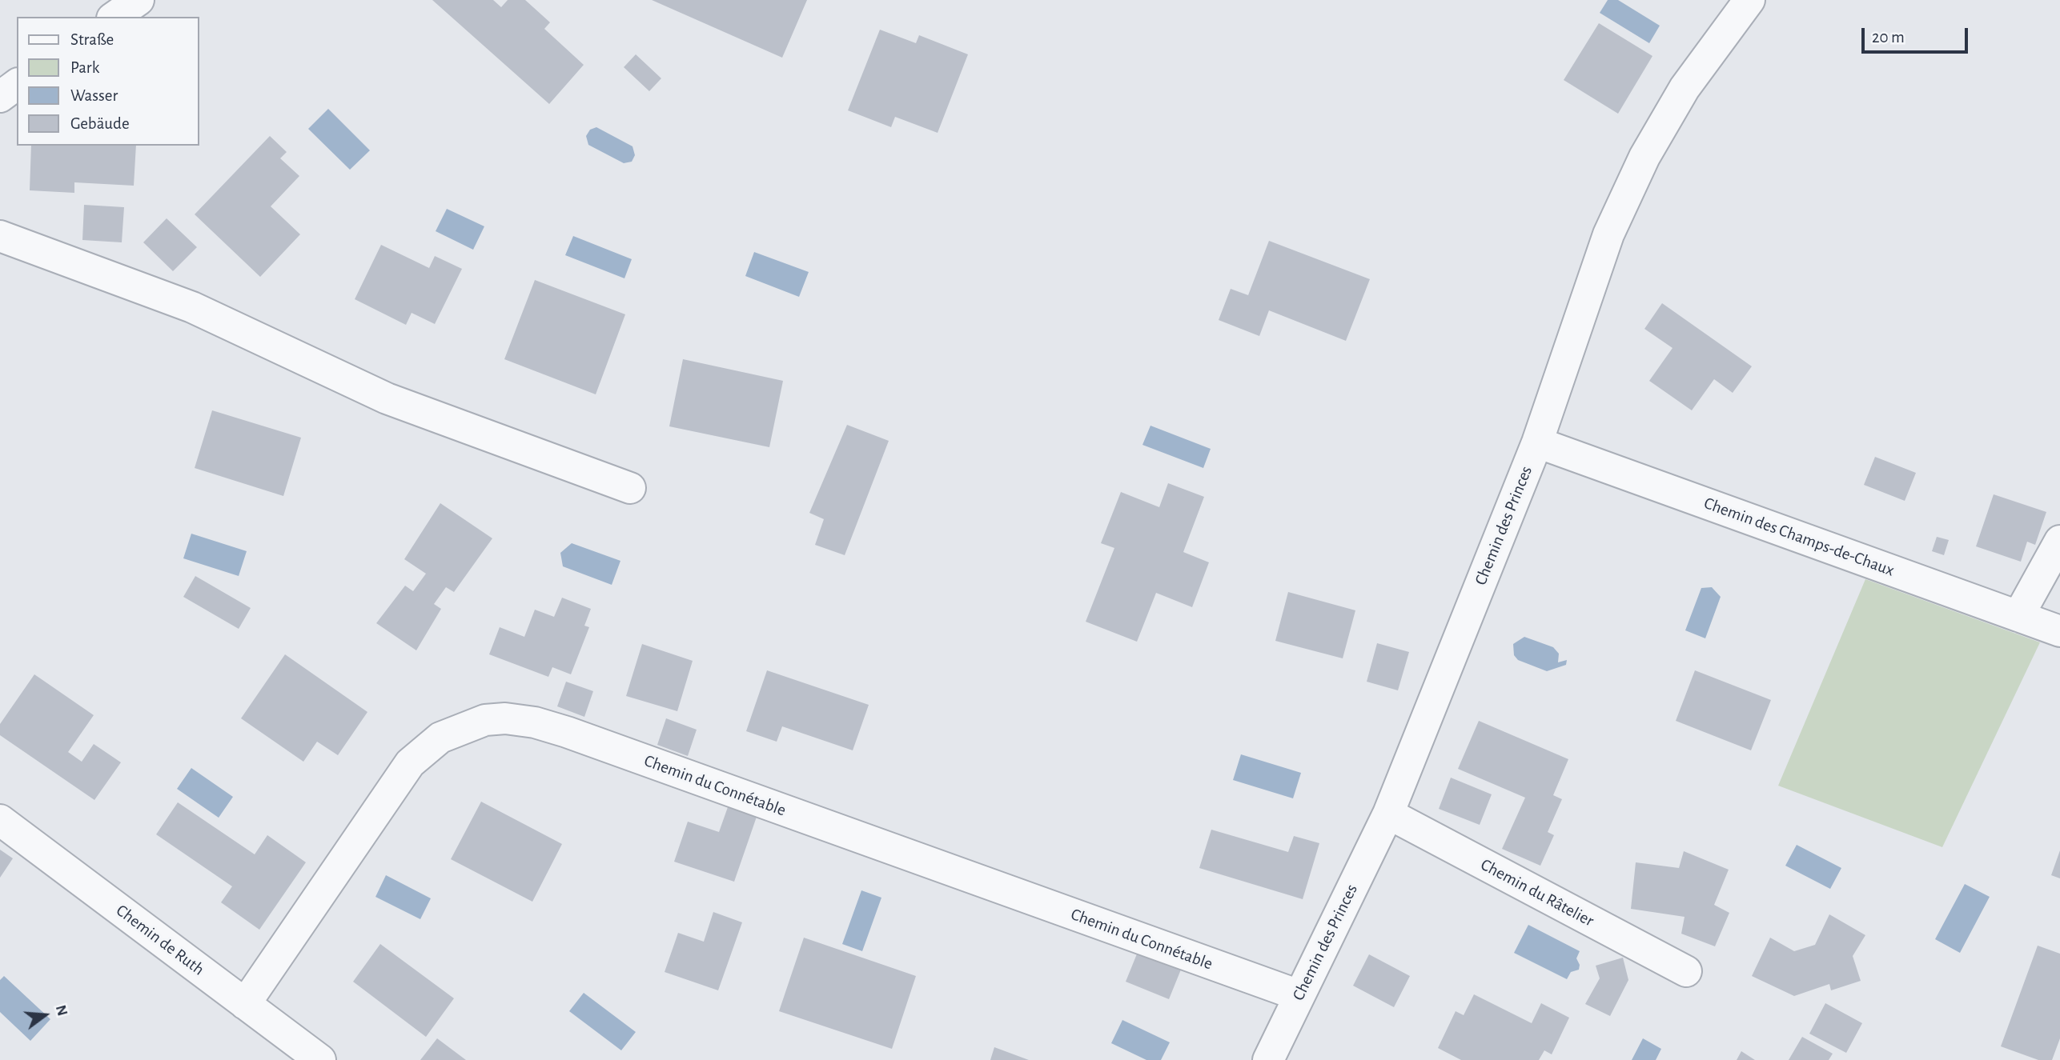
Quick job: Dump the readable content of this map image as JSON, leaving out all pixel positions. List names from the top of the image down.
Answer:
{
  "streets": {
    "street": [
      "Chemin des Princes",
      "Chemin des Champs-de-Chaux",
      "Chemin du Connétable",
      "Chemin du Râtelier",
      "Chemin de Ruth"
    ]
  },
  "crossings": [
    ["Chemin des Princes", "Chemin des Champs-de-Chaux"],
    ["Chemin des Princes", "Chemin du Connétable"],
    ["Chemin des Princes", "Chemin du Râtelier"],
    ["Chemin du Connétable", "Chemin de Ruth"]
  ],
  "legend": [
    "Straße",
    "Park",
    "Wasser",
    "Gebäude"
  ],
  "scale_bar": "20 m",
  "north": "right"
}
